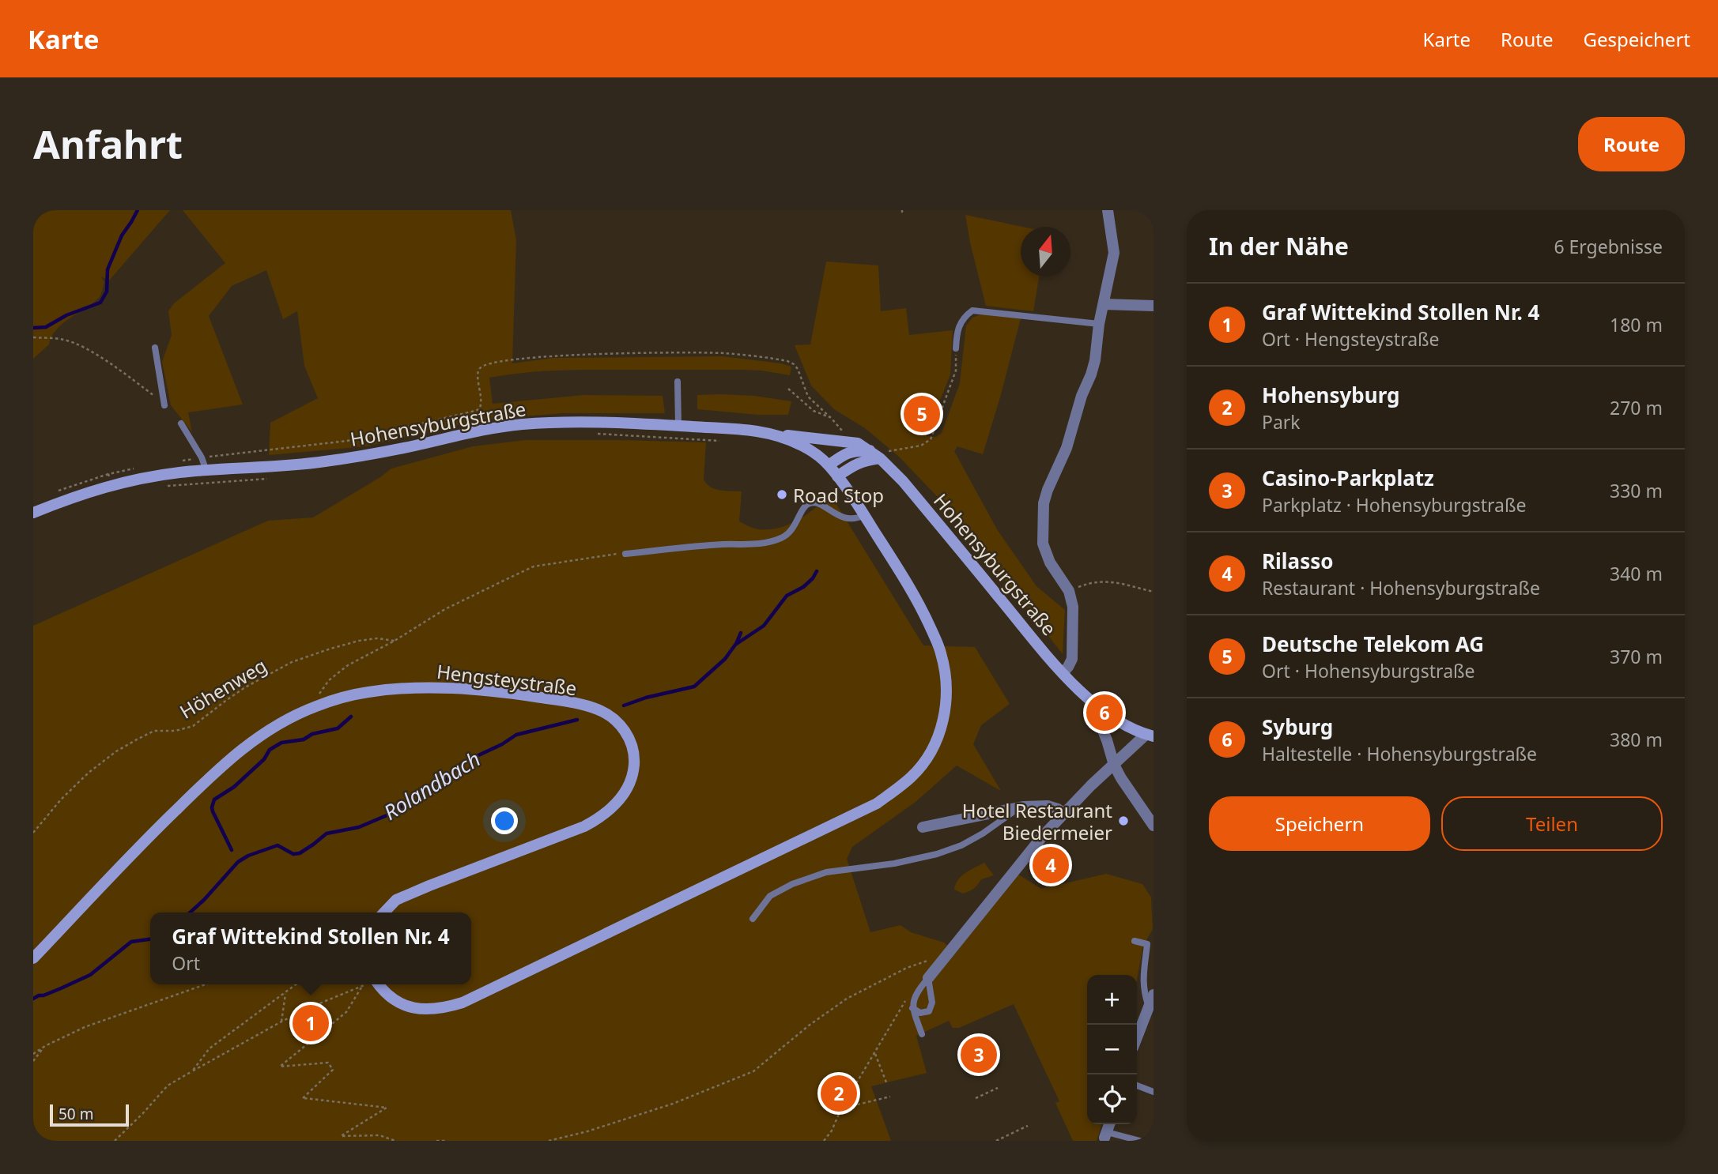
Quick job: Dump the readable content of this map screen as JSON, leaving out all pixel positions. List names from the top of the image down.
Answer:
{
  "streets": {
    "main road": ["Hohensyburgstraße", "Hengsteystraße"],
    "path": ["Höhenweg"]
  },
  "water": ["Rolandbach"],
  "places": ["Road Stop", "Hotel Restaurant Biedermeier"],
  "scale_bar": "50 m",
  "north": "top",
  "page": {
    "header": "Karte",
    "nav": ["Karte", "Route", "Gespeichert"],
    "buttons": [
      "Route",
      ["Speichern", "Teilen"]
    ],
    "title": "Anfahrt",
    "heading": ["In der Nähe", "6 Ergebnisse"],
    "list": [
      {
        "mark": "1",
        "name": "Graf Wittekind Stollen Nr. 4",
        "note": "Ort · Hengsteystraße",
        "value": "180 m"
      },
      {
        "mark": "2",
        "name": "Hohensyburg",
        "note": "Park",
        "value": "270 m"
      },
      {
        "mark": "3",
        "name": "Casino-Parkplatz",
        "note": "Parkplatz · Hohensyburgstraße",
        "value": "330 m"
      },
      {
        "mark": "4",
        "name": "Rilasso",
        "note": "Restaurant · Hohensyburgstraße",
        "value": "340 m"
      },
      {
        "mark": "5",
        "name": "Deutsche Telekom AG",
        "note": "Ort · Hohensyburgstraße",
        "value": "370 m"
      },
      {
        "mark": "6",
        "name": "Syburg",
        "note": "Haltestelle · Hohensyburgstraße",
        "value": "380 m"
      }
    ],
    "pins": [
      "5",
      "6",
      "4",
      "1",
      "3",
      "2"
    ],
    "popup": ["Graf Wittekind Stollen Nr. 4", "Ort"],
    "map_buttons": ["+", "−"],
    "scale": "50 m"
  }
}
